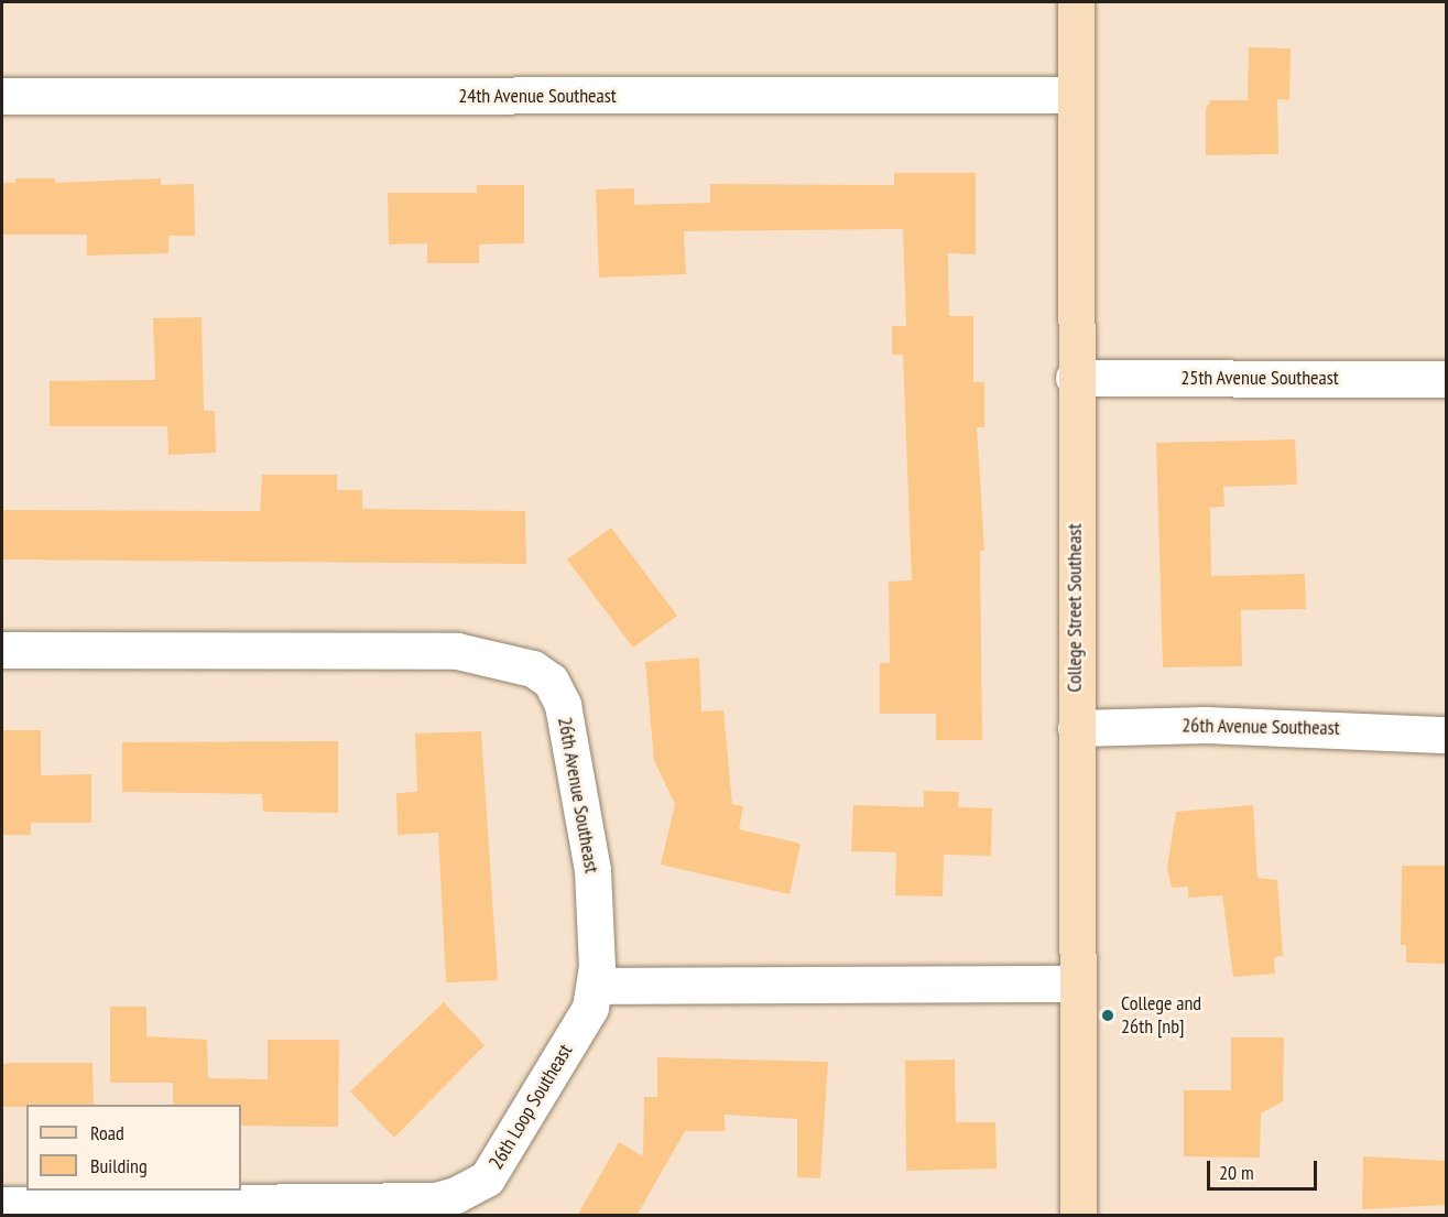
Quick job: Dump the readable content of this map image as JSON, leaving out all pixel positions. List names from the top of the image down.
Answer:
{
  "streets": {
    "main road": ["College Street Southeast"],
    "street": [
      "24th Avenue Southeast",
      "25th Avenue Southeast",
      "26th Avenue Southeast",
      "26th Loop Southeast"
    ]
  },
  "crossings": [
    ["24th Avenue Southeast", "College Street Southeast"],
    ["25th Avenue Southeast", "College Street Southeast"],
    ["College Street Southeast", "26th Avenue Southeast"],
    ["26th Avenue Southeast", "26th Loop Southeast"]
  ],
  "places": ["College and 26th [nb]"],
  "legend": ["Road", "Building"],
  "scale_bar": "20 m"
}
